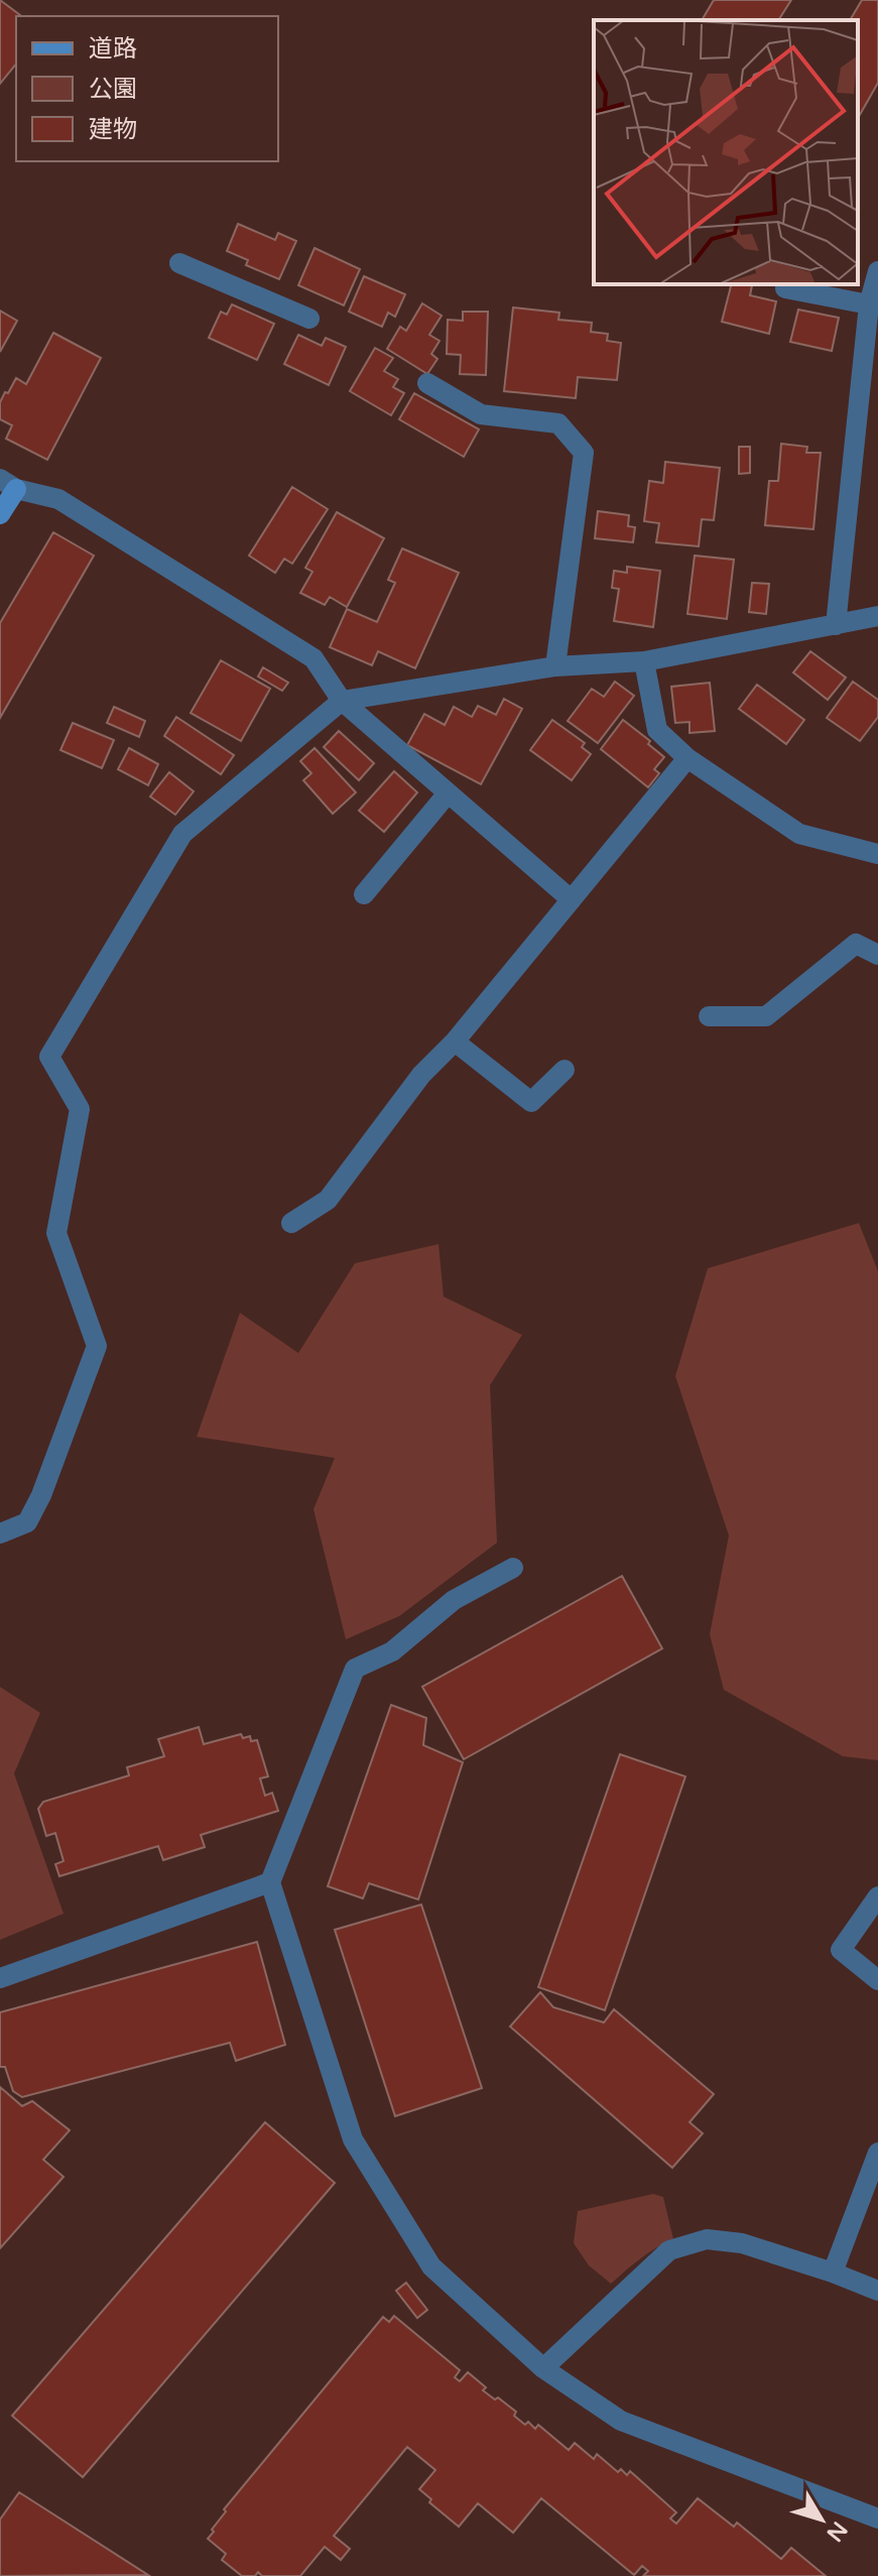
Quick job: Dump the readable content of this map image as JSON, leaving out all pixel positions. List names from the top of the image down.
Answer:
{
  "legend": ["道路", "公園", "建物"],
  "north": "bottom right"
}
